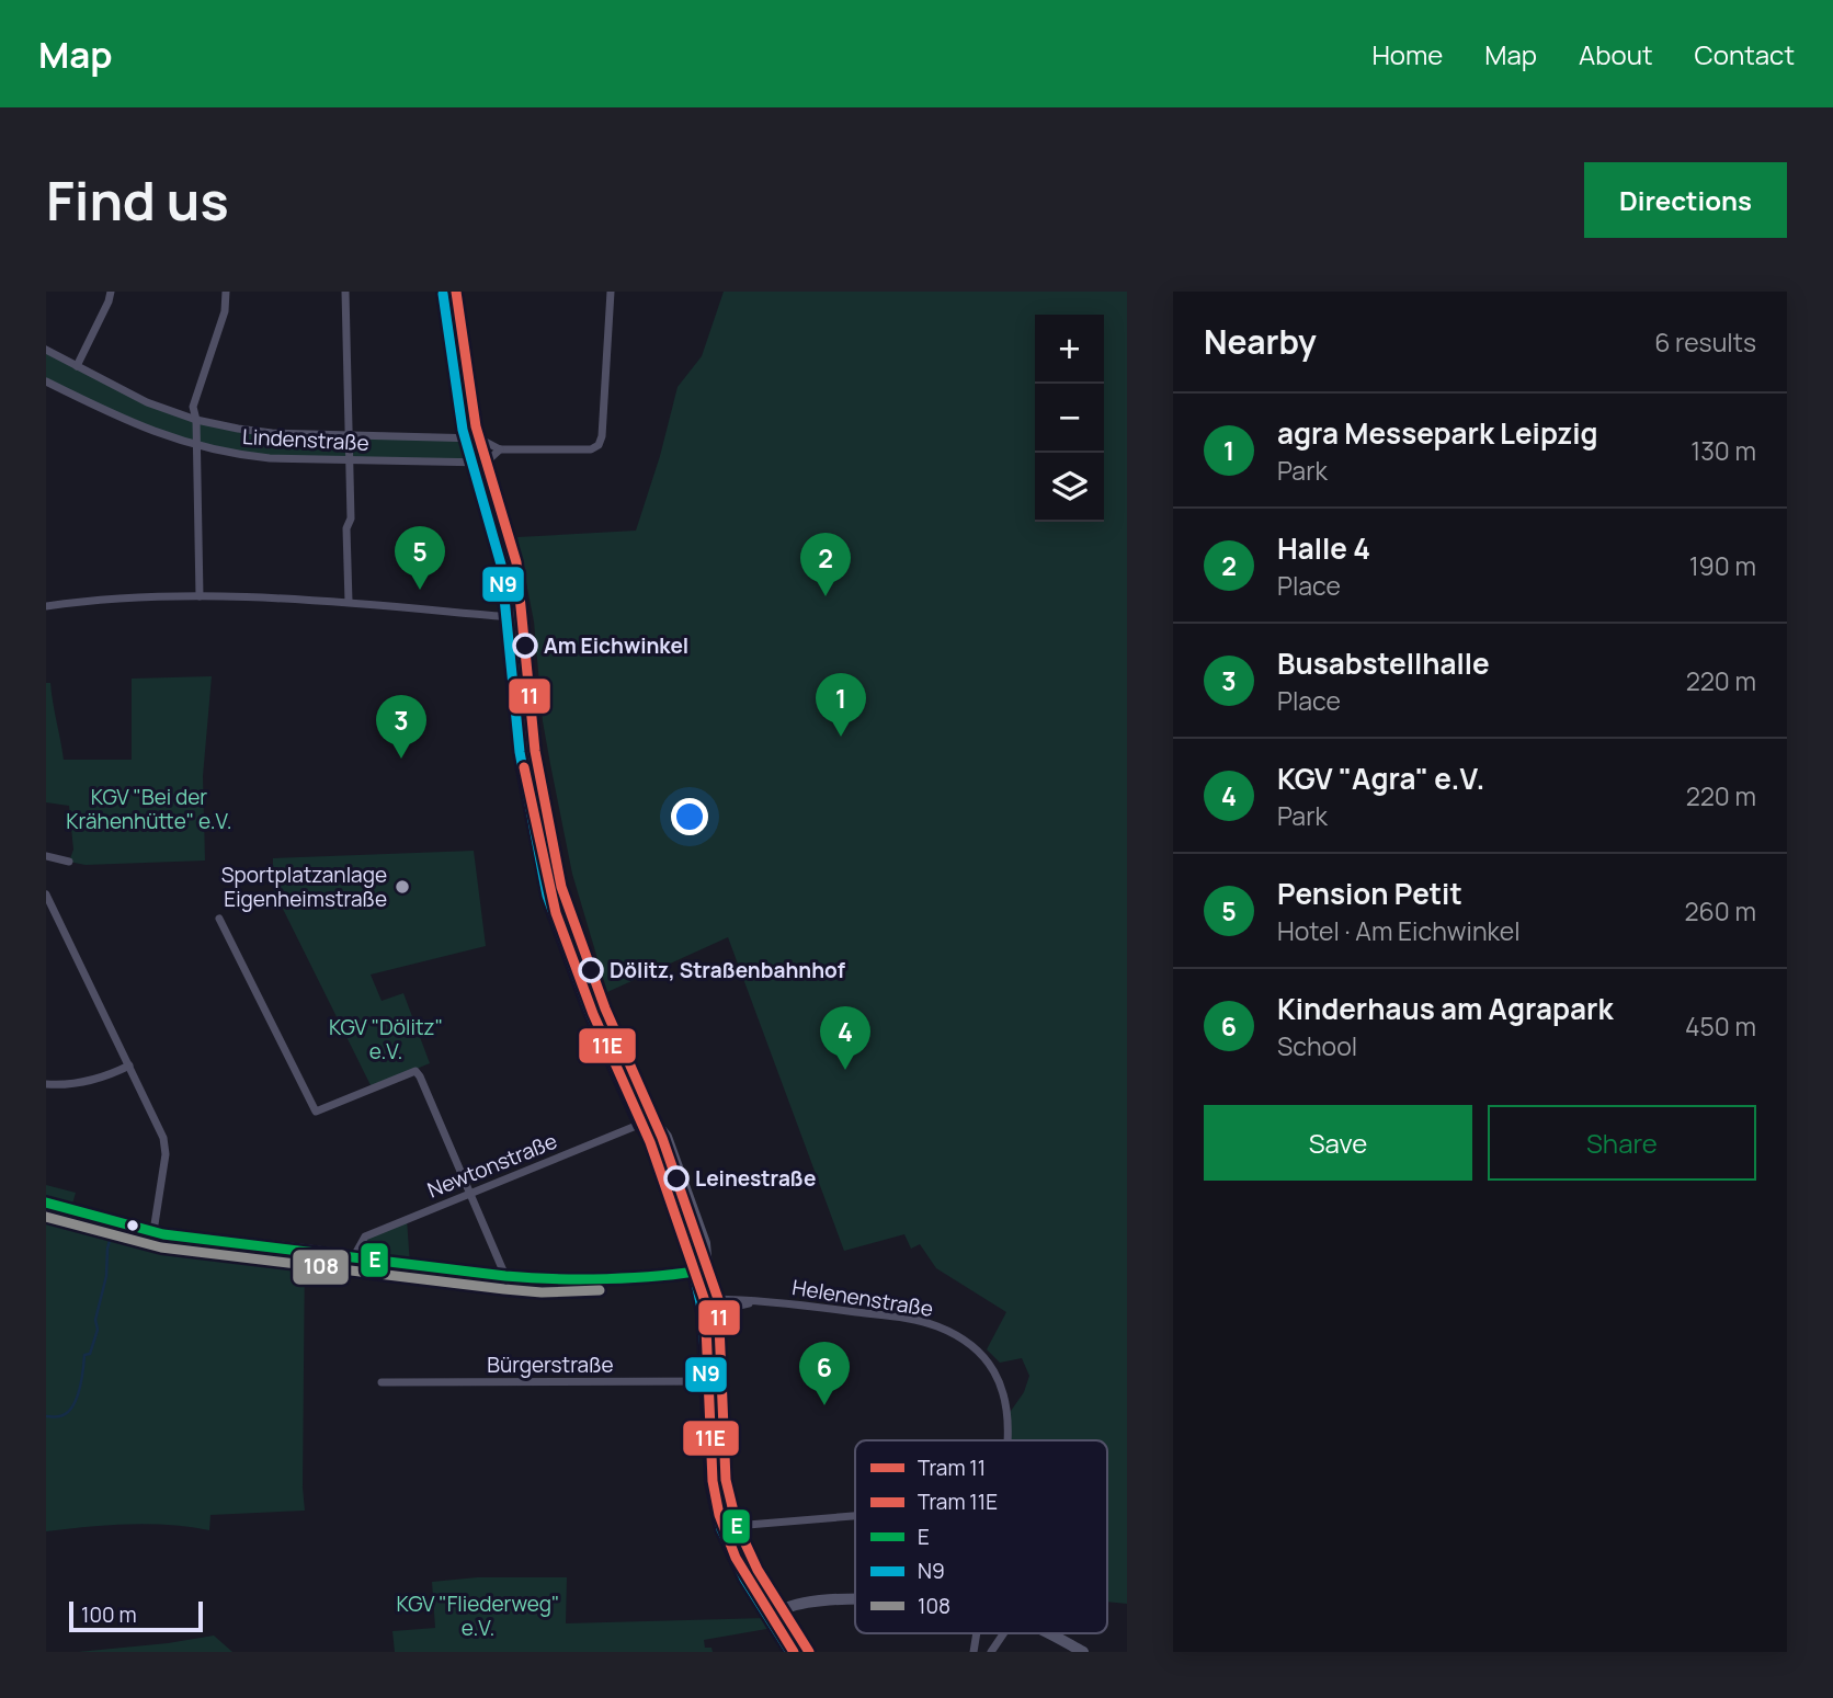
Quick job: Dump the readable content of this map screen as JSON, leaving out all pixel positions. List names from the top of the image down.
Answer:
{
  "streets": {
    "street": [
      "Lindenstraße",
      "Newtonstraße",
      "Helenenstraße",
      "Bürgerstraße"
    ]
  },
  "parks": ["KGV \"Bei der Krähenhütte\" e.V.", "KGV \"Dölitz\" e.V.", "KGV \"Fliederweg\" e.V."],
  "places": [
    "Am Eichwinkel",
    "Sportplatzanlage Eigenheimstraße",
    "Dölitz, Straßenbahnhof",
    "Leinestraße"
  ],
  "lines": [
    "tram line 11",
    "transit line N9",
    "tram line 11E",
    "transit line E",
    "transit line 108"
  ],
  "legend": [
    "Tram 11",
    "Tram 11E",
    "E",
    "N9",
    "108"
  ],
  "scale_bar": "100 m",
  "page": {
    "header": "Map",
    "nav": [
      "Home",
      "Map",
      "About",
      "Contact"
    ],
    "buttons": [
      "Directions",
      ["Save", "Share"]
    ],
    "title": "Find us",
    "heading": ["Nearby", "6 results"],
    "map_buttons": ["+", "−"],
    "list": [
      {
        "mark": "1",
        "name": "agra Messepark Leipzig",
        "note": "Park",
        "value": "130 m"
      },
      {
        "mark": "2",
        "name": "Halle 4",
        "note": "Place",
        "value": "190 m"
      },
      {
        "mark": "3",
        "name": "Busabstellhalle",
        "note": "Place",
        "value": "220 m"
      },
      {
        "mark": "4",
        "name": "KGV \"Agra\" e.V.",
        "note": "Park",
        "value": "220 m"
      },
      {
        "mark": "5",
        "name": "Pension Petit",
        "note": "Hotel · Am Eichwinkel",
        "value": "260 m"
      },
      {
        "mark": "6",
        "name": "Kinderhaus am Agrapark",
        "note": "School",
        "value": "450 m"
      }
    ],
    "pins": [
      "5",
      "2",
      "1",
      "3",
      "4",
      "6"
    ],
    "scale": "100 m"
  }
}
